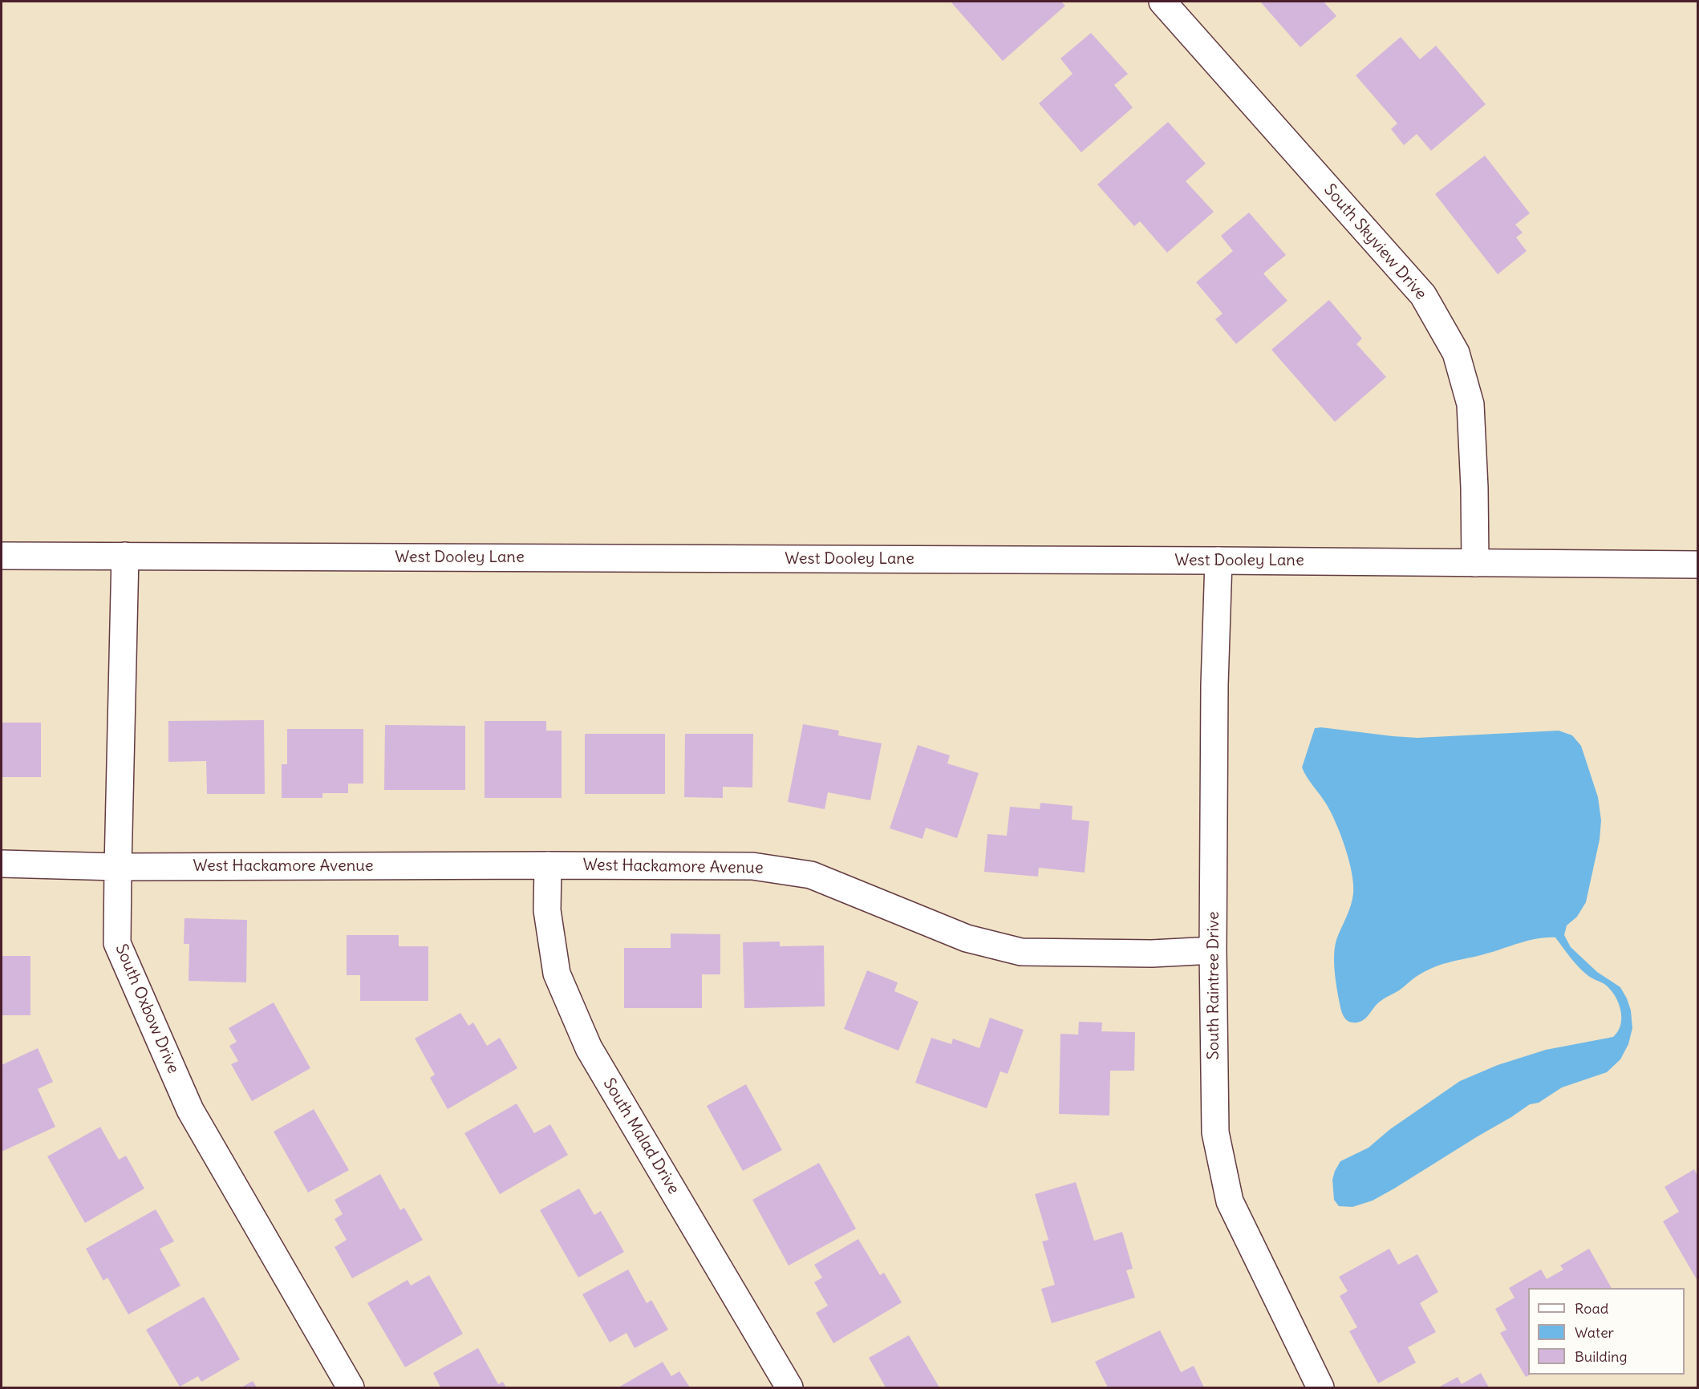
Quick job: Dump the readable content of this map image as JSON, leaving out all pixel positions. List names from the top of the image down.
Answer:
{
  "streets": {
    "street": [
      "South Skyview Drive",
      "West Dooley Lane",
      "West Hackamore Avenue",
      "South Raintree Drive",
      "South Oxbow Drive",
      "South Malad Drive"
    ]
  },
  "crossings": [
    ["South Skyview Drive", "West Dooley Lane"],
    ["West Dooley Lane", "South Raintree Drive"],
    ["West Dooley Lane", "South Oxbow Drive"],
    ["West Hackamore Avenue", "South Raintree Drive"],
    ["West Hackamore Avenue", "South Oxbow Drive"],
    ["West Hackamore Avenue", "South Malad Drive"]
  ],
  "legend": ["Road", "Water", "Building"]
}
